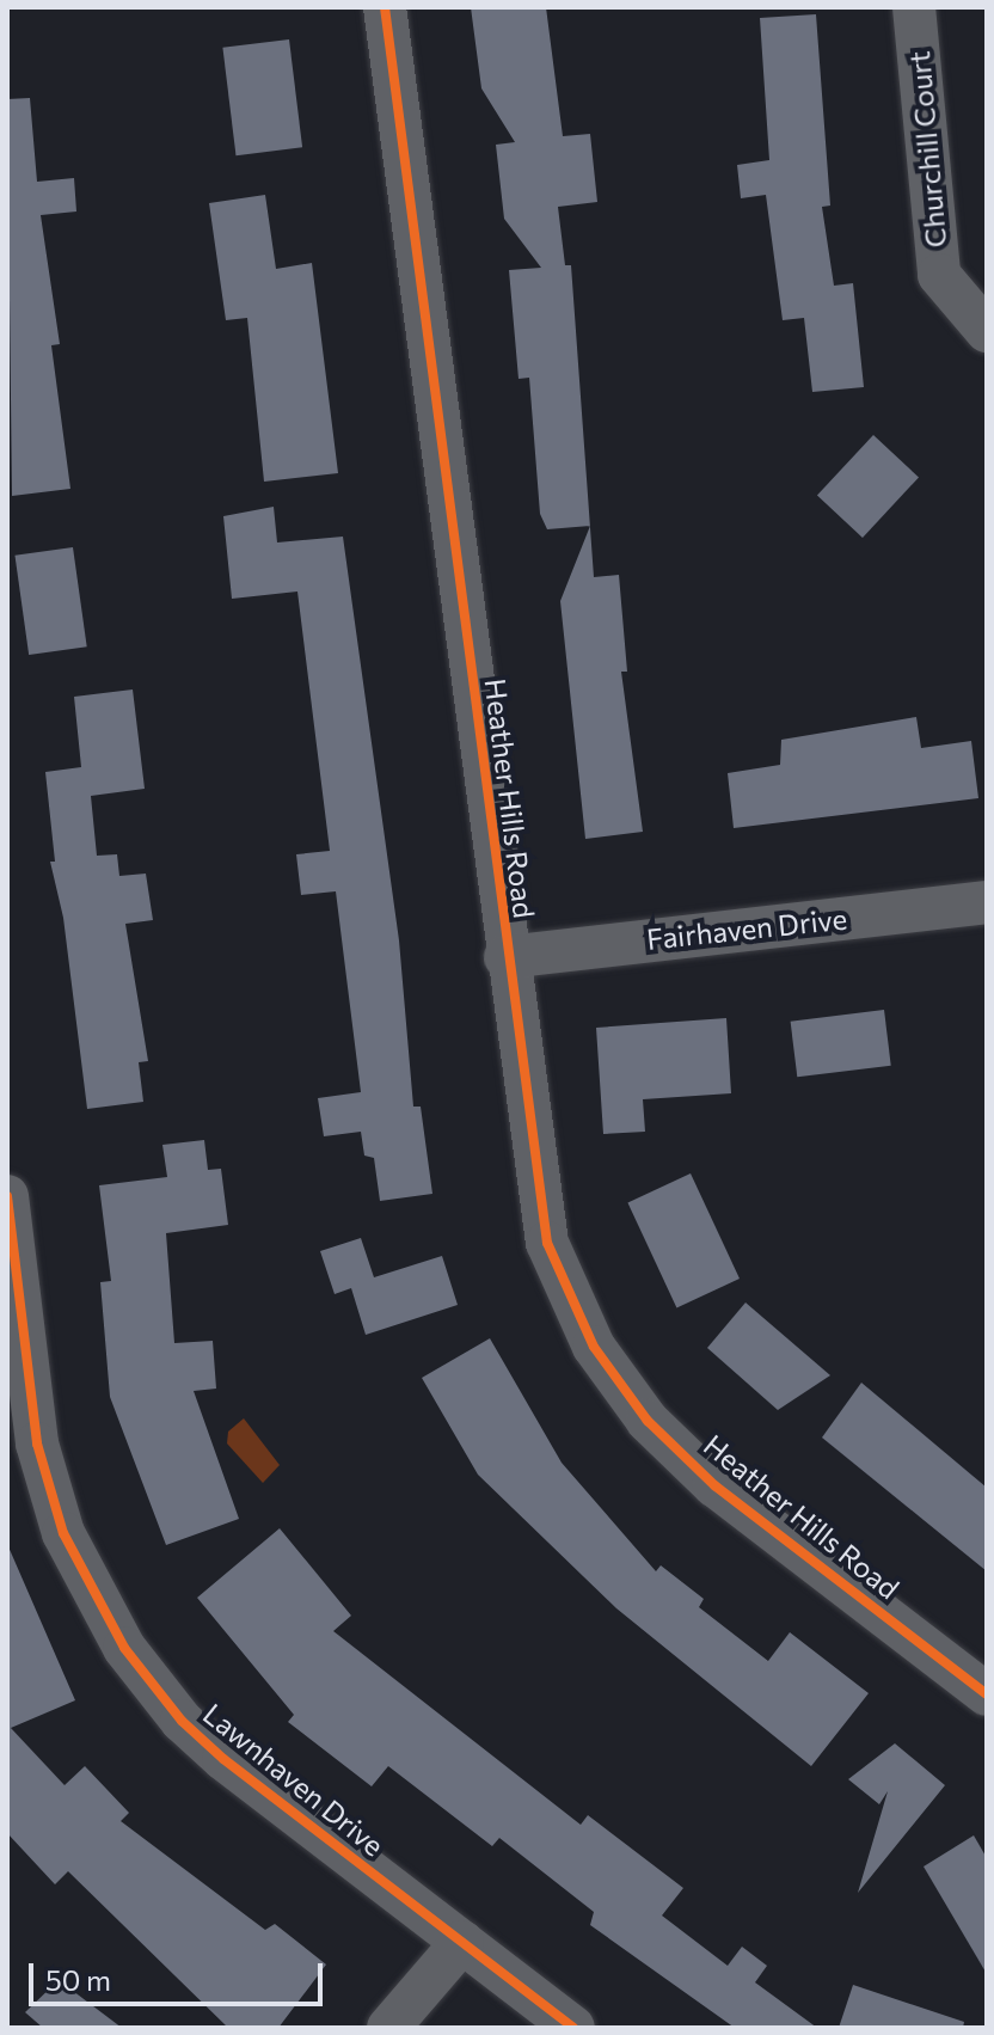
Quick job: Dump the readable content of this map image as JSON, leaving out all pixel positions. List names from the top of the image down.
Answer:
{
  "streets": {
    "street": [
      "Churchill Court",
      "Heather Hills Road",
      "Fairhaven Drive",
      "Lawnhaven Drive"
    ]
  },
  "crossings": [
    ["Heather Hills Road", "Fairhaven Drive"]
  ],
  "scale_bar": "50 m"
}
